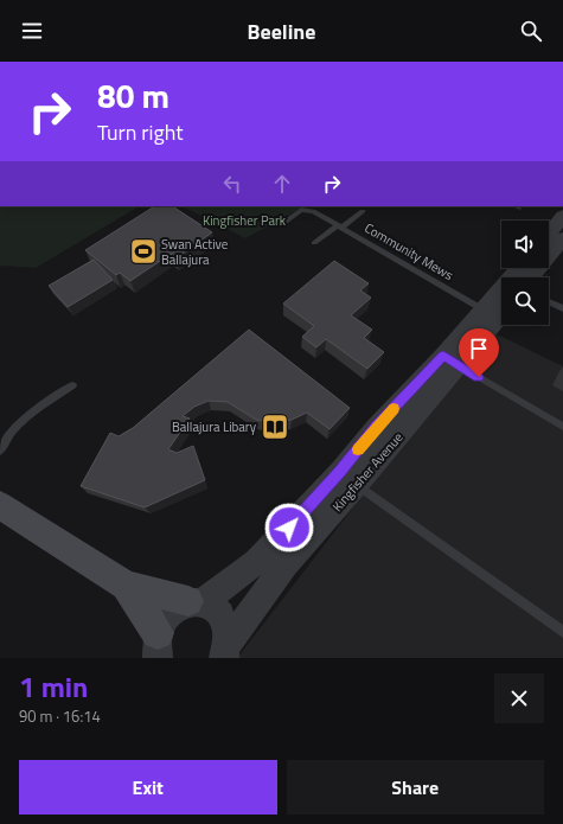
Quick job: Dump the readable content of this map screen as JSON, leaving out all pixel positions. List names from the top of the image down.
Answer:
{
  "streets": {
    "street": ["Kingfisher Avenue"],
    "lane": ["Community Mews"]
  },
  "parks": ["Kingfisher Park"],
  "places": {
    "sports": ["Swan Active Ballajura"],
    "library": ["Ballajura Libary"]
  },
  "page": {
    "header": "Beeline",
    "turn": ["80 m", "Turn right"],
    "heading": ["1 min", "90 m · 16:14"],
    "buttons": ["Exit", "Share"]
  }
}
